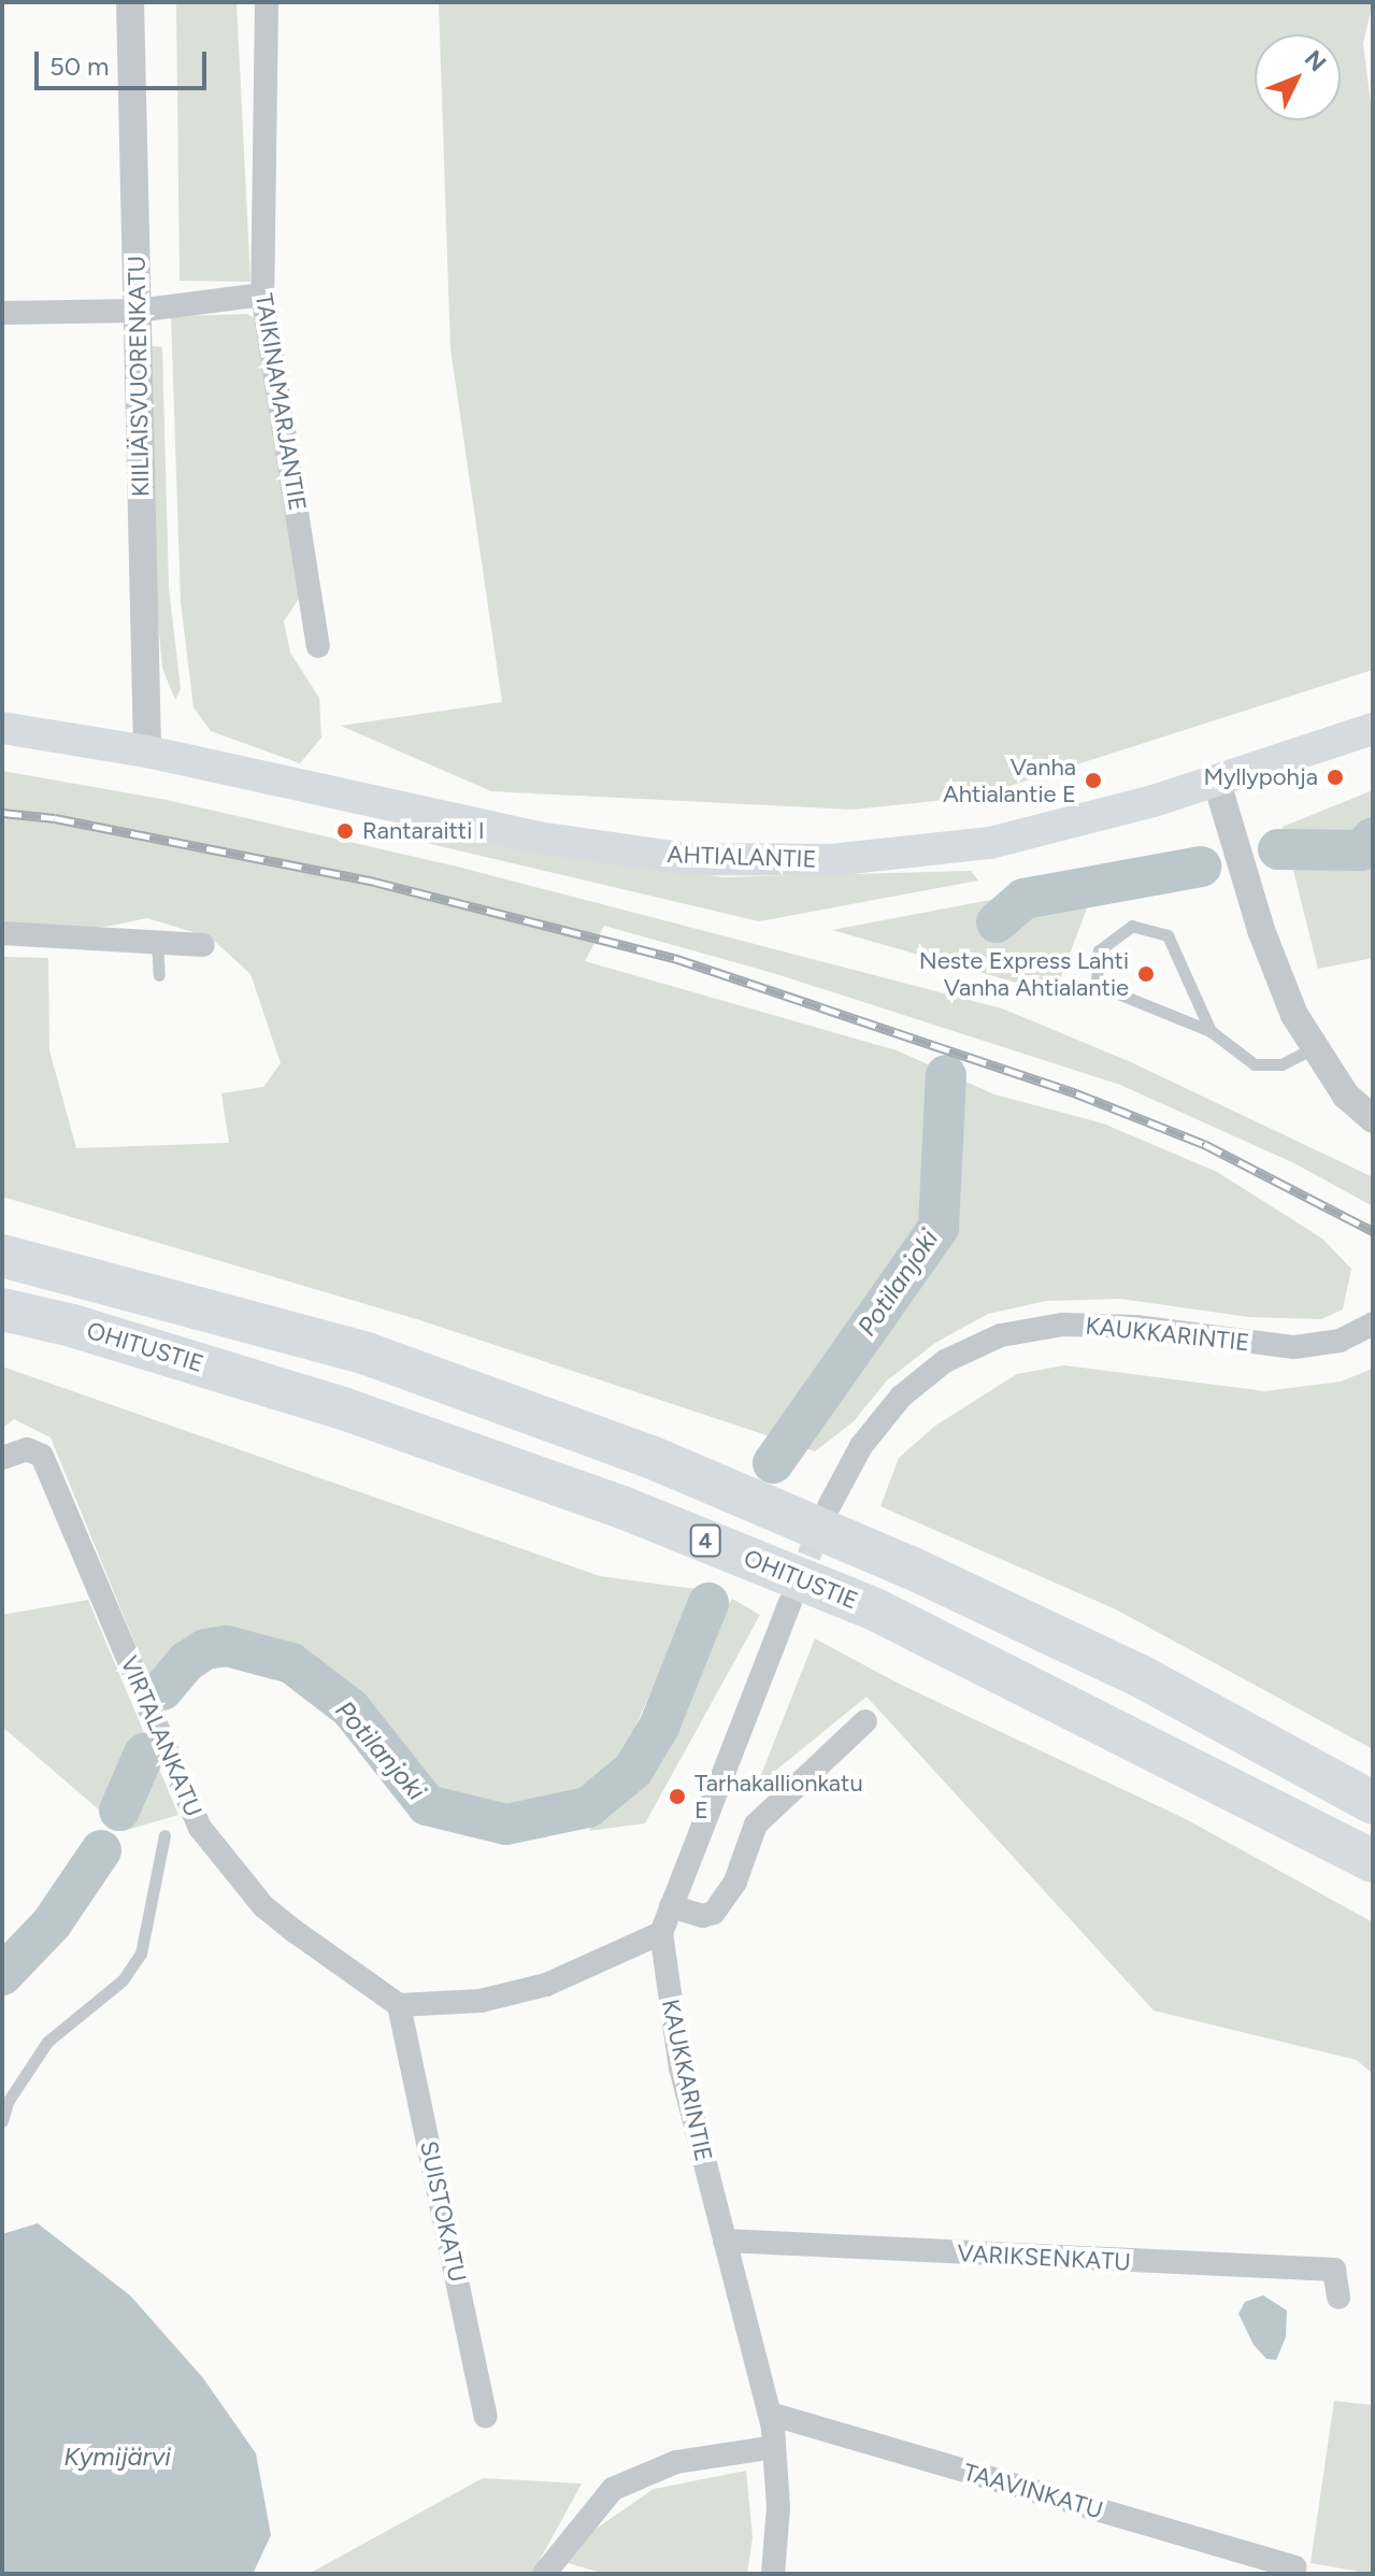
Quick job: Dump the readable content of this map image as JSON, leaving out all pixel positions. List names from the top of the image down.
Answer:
{
  "streets": {
    "highway": ["OHITUSTIE", "4"],
    "main road": ["AHTIALANTIE"],
    "street": [
      "KIILIÄISVUORENKATU",
      "TAIKINAMARJANTIE",
      "KAUKKARINTIE",
      "VIRTALANKATU",
      "SUISTOKATU",
      "VARIKSENKATU",
      "TAAVINKATU"
    ]
  },
  "crossings": [
    ["KIILIÄISVUORENKATU", "AHTIALANTIE"],
    ["KAUKKARINTIE", "VARIKSENKATU"],
    ["KAUKKARINTIE", "TAAVINKATU"],
    ["VIRTALANKATU", "SUISTOKATU"]
  ],
  "water": ["Potilanjoki", "Kymijärvi"],
  "places": [
    "Myllypohja",
    "Vanha Ahtialantie E",
    "Rantaraitti I",
    "Neste Express Lahti Vanha Ahtialantie",
    "Tarhakallionkatu E"
  ],
  "scale_bar": "50 m",
  "north": "top right"
}
